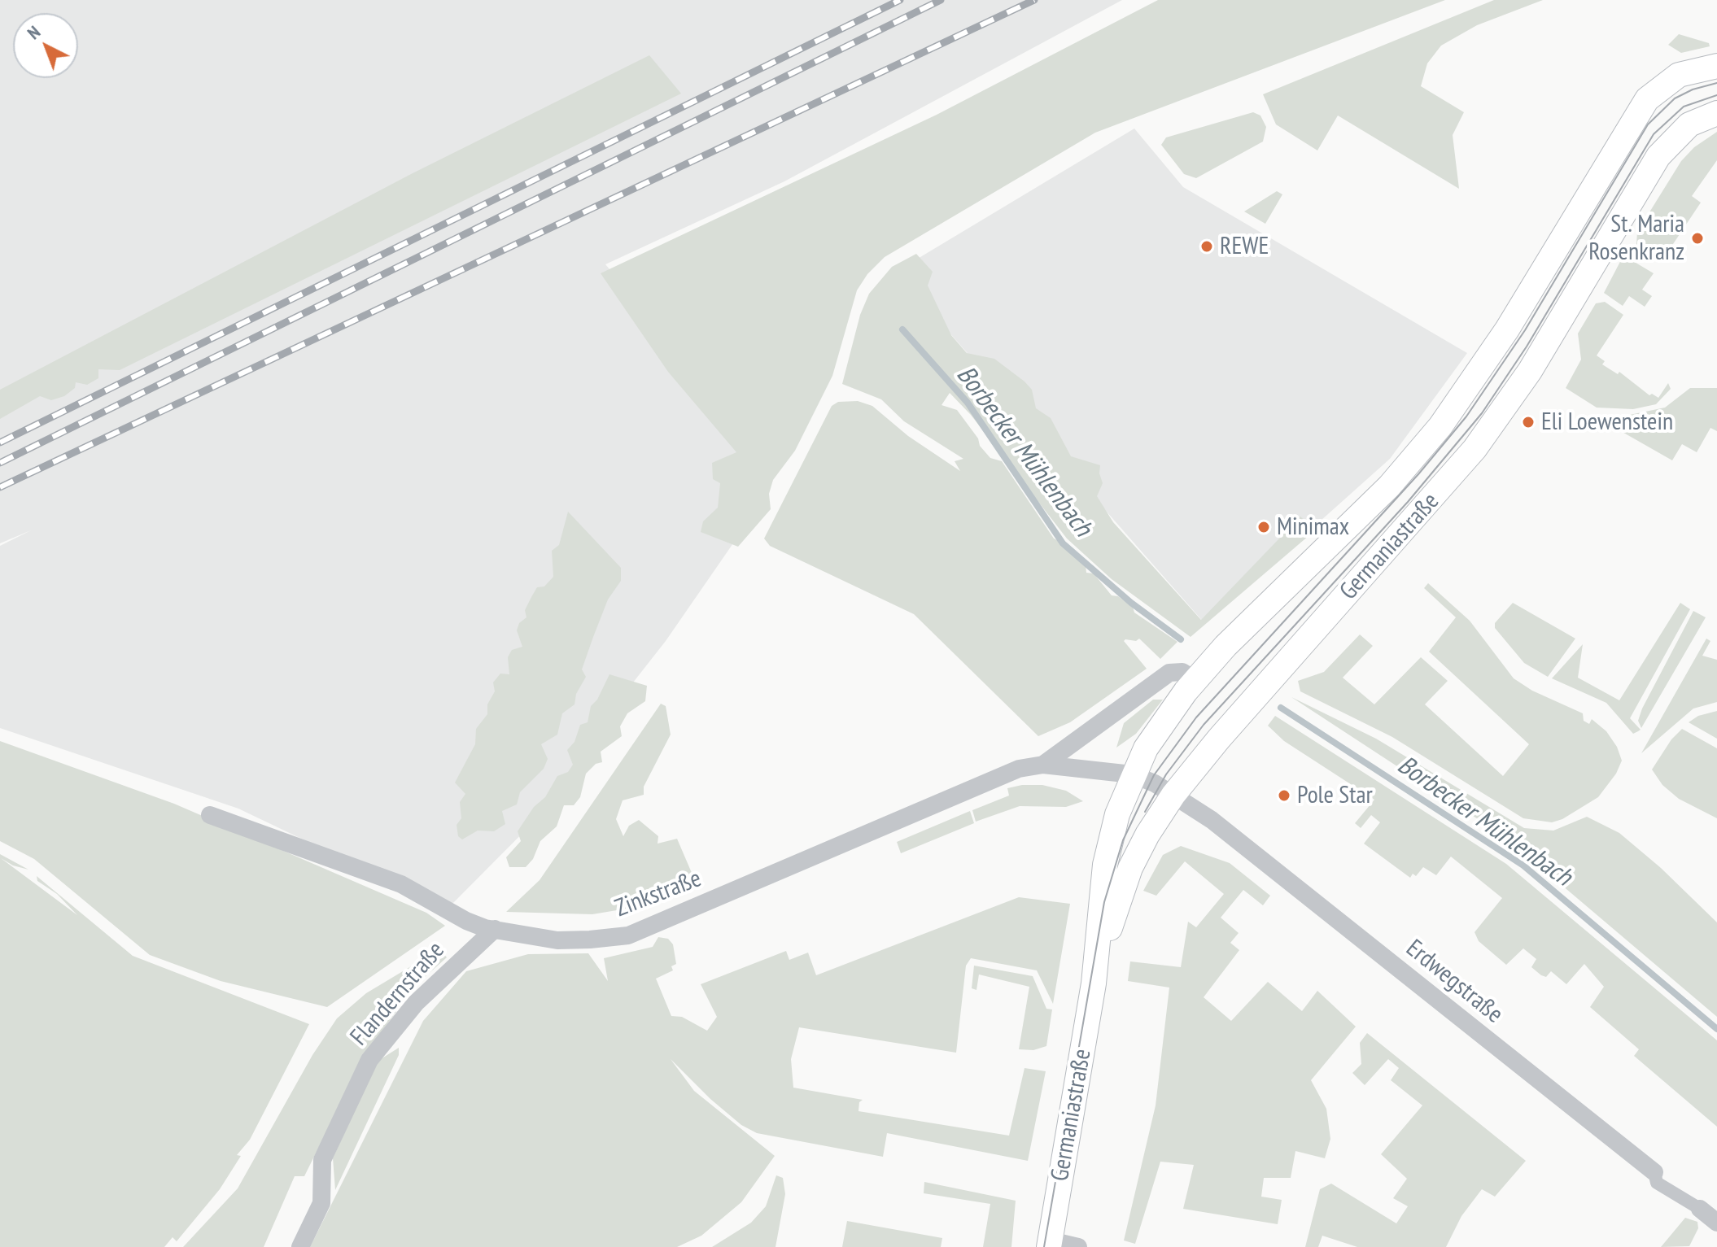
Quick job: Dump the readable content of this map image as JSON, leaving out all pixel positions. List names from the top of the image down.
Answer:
{
  "streets": {
    "main road": ["Germaniastraße"],
    "street": ["Zinkstraße", "Erdwegstraße", "Flandernstraße"]
  },
  "crossings": [
    ["Germaniastraße", "Zinkstraße"],
    ["Germaniastraße", "Erdwegstraße"],
    ["Zinkstraße", "Erdwegstraße"],
    ["Zinkstraße", "Flandernstraße"]
  ],
  "water": ["Borbecker Mühlenbach"],
  "places": [
    "St. Maria Rosenkranz",
    "REWE",
    "Eli Loewenstein",
    "Minimax",
    "Pole Star"
  ],
  "north": "top left"
}
